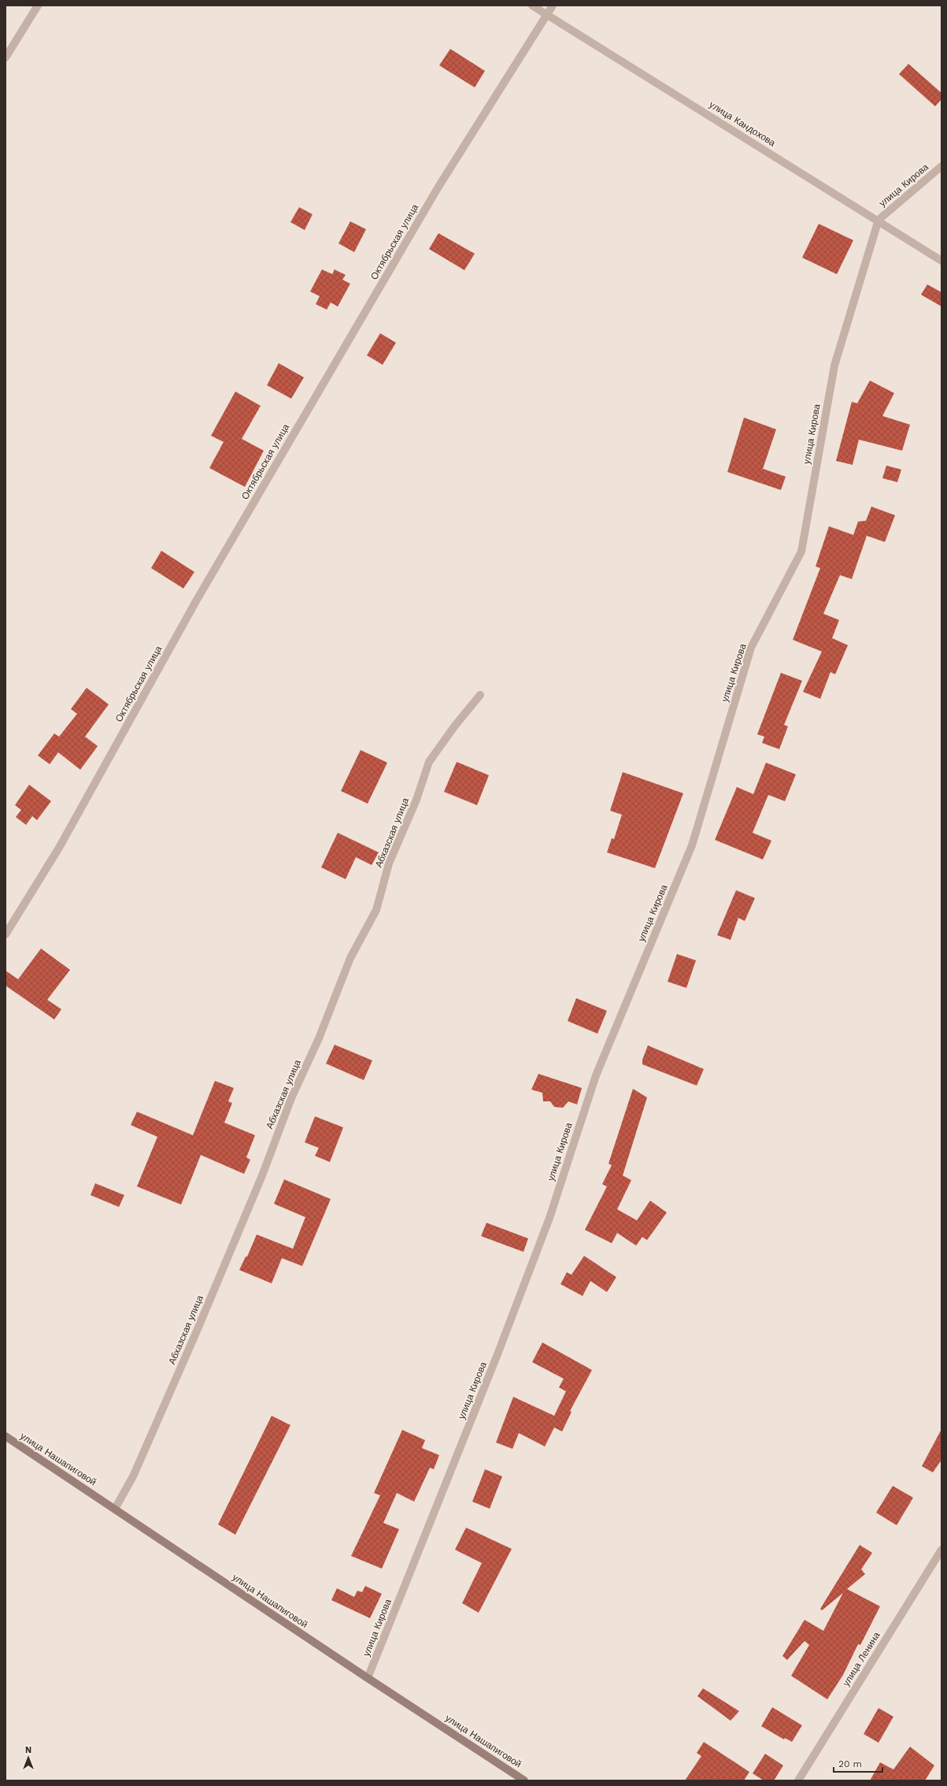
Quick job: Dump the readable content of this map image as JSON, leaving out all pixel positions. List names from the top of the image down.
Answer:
{
  "streets": {
    "street": [
      "улица Кандохова",
      "улица Кирова",
      "Октябрьская улица",
      "Абхазская улица",
      "улица Нашапиговой",
      "улица Ленина"
    ]
  },
  "crossings": [
    ["улица Кандохова", "улица Кирова"],
    ["улица Кандохова", "Октябрьская улица"],
    ["улица Кирова", "улица Нашапиговой"],
    ["Абхазская улица", "улица Нашапиговой"]
  ],
  "scale_bar": "20 m",
  "north": "top"
}
